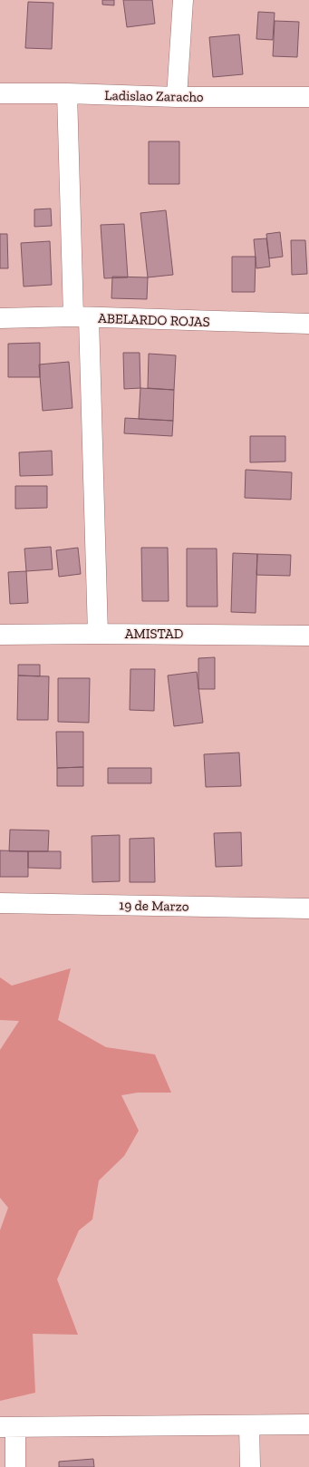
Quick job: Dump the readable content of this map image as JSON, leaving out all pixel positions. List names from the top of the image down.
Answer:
{
  "streets": {
    "street": [
      "Ladislao Zaracho",
      "ABELARDO ROJAS",
      "AMISTAD",
      "19 de Marzo"
    ]
  }
}
